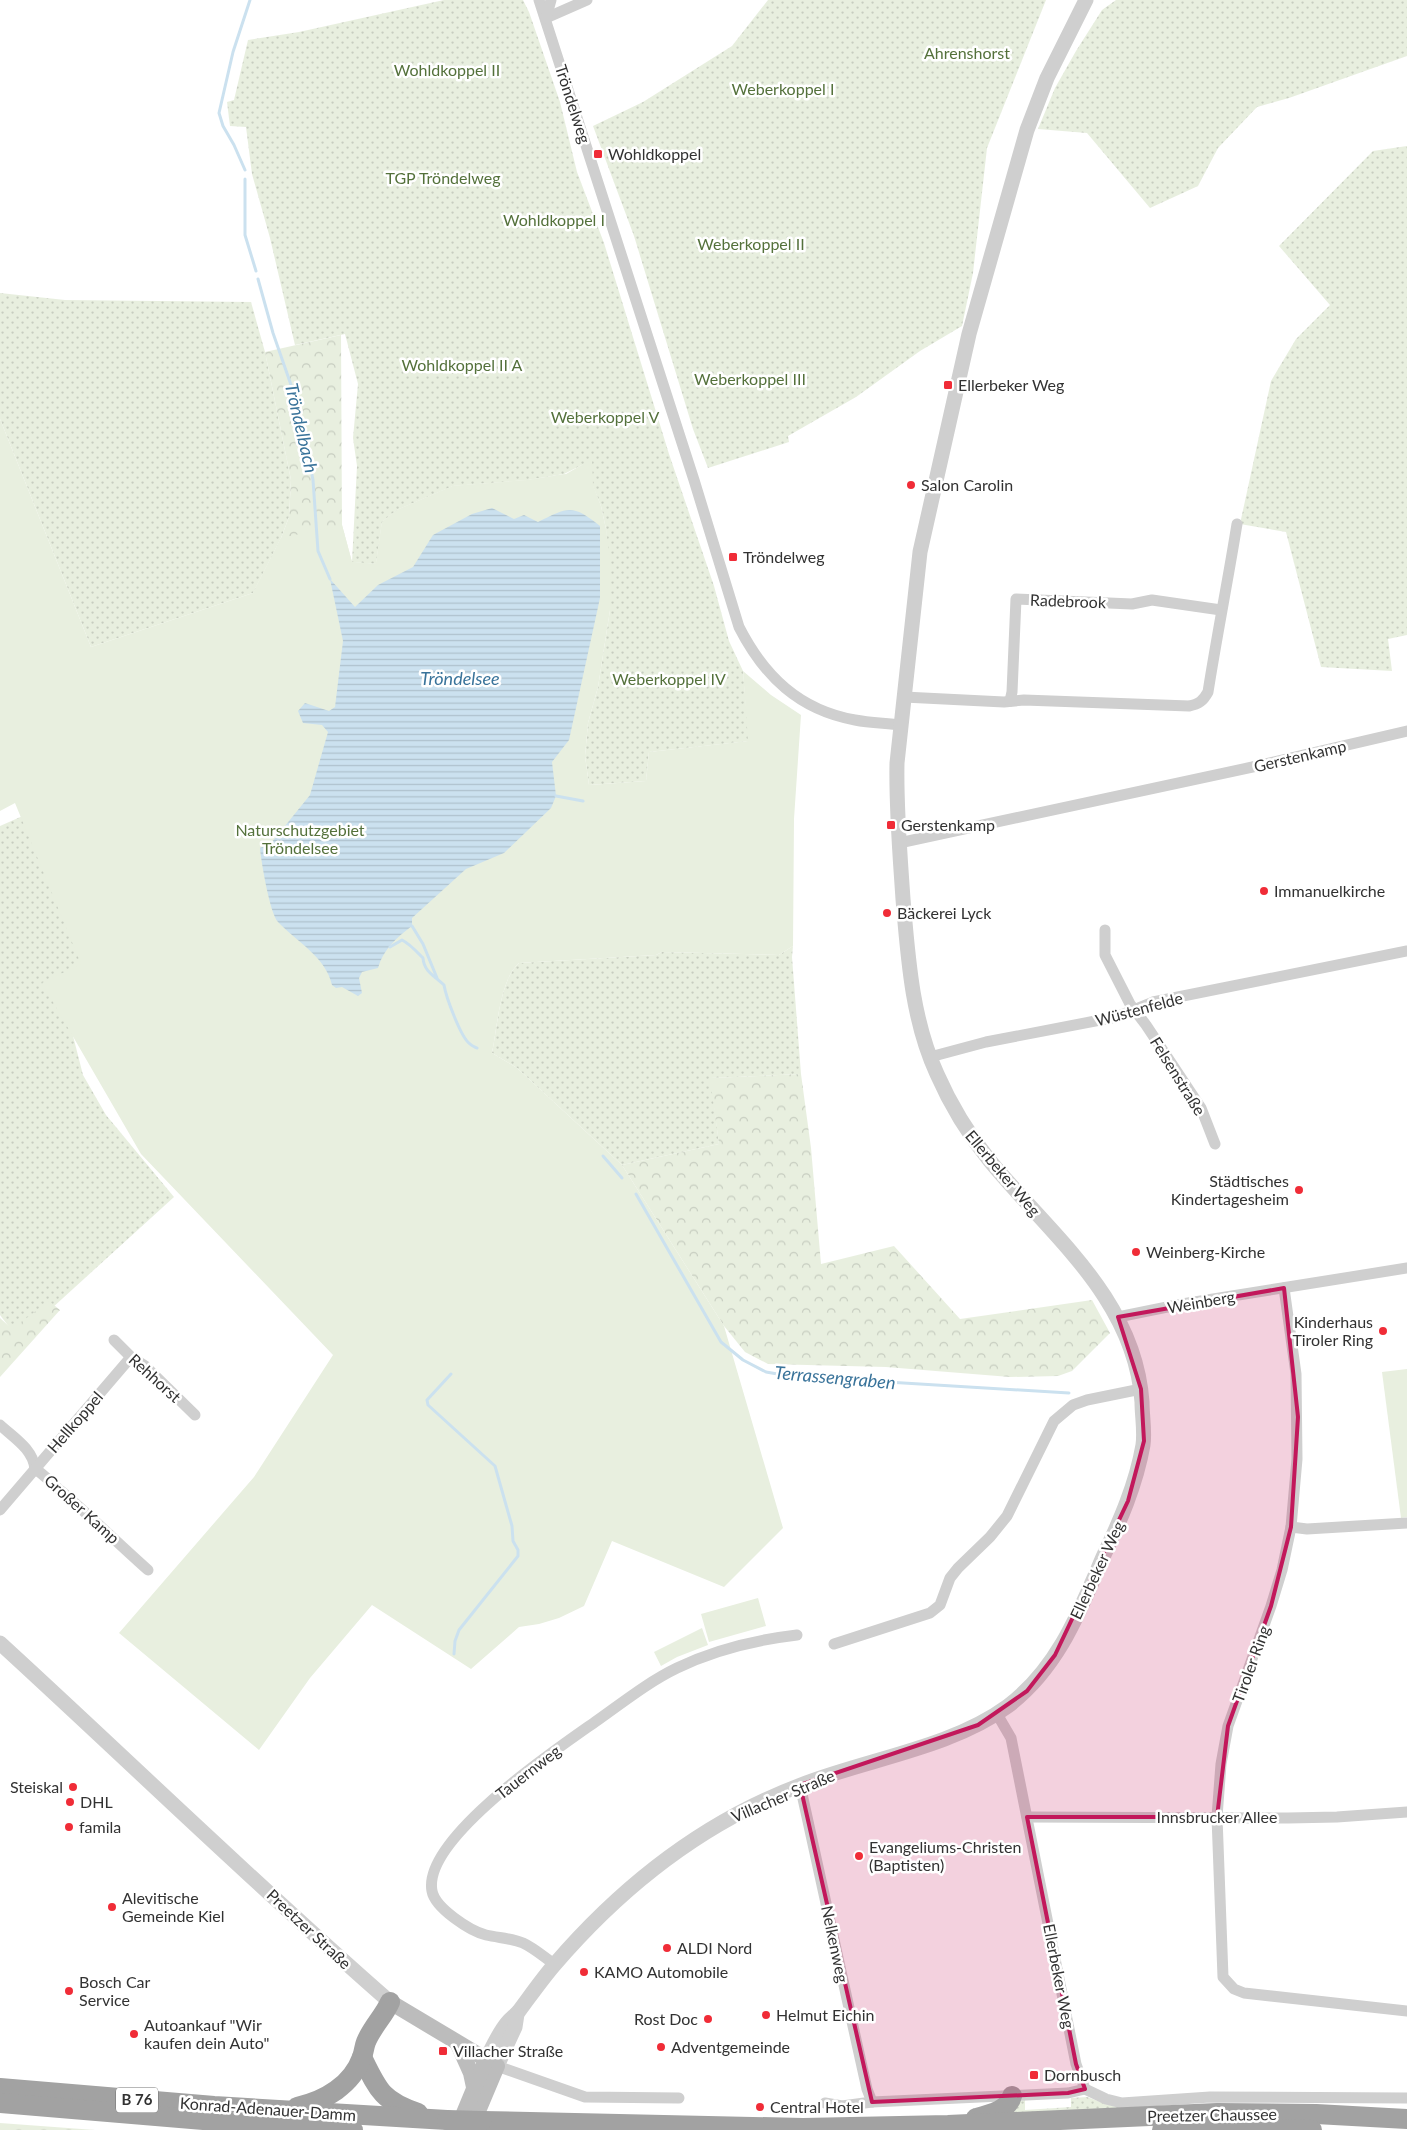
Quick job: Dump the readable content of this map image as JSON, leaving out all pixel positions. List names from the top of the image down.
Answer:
{
  "streets": {
    "highway": ["B 76", "Konrad-Adenauer-Damm", "Preetzer Chaussee"],
    "main road": ["Preetzer Straße"],
    "street": [
      "Tröndelweg",
      "Radebrook",
      "Gerstenkamp",
      "Wüstenfelde",
      "Felsenstraße",
      "Ellerbeker Weg",
      "Weinberg",
      "Rehhorst",
      "Hellkoppel",
      "Großer Kamp",
      "Tiroler Ring",
      "Tauernweg",
      "Villacher Straße",
      "Innsbrucker Allee",
      "Nelkenweg"
    ]
  },
  "crossings": [
    ["Tröndelweg", "Ellerbeker Weg"],
    ["Gerstenkamp", "Ellerbeker Weg"],
    ["Wüstenfelde", "Felsenstraße"],
    ["Wüstenfelde", "Ellerbeker Weg"],
    ["Ellerbeker Weg", "Weinberg"],
    ["Ellerbeker Weg", "Villacher Straße"],
    ["Ellerbeker Weg", "Innsbrucker Allee"],
    ["Ellerbeker Weg", "Preetzer Chaussee"],
    ["Weinberg", "Tiroler Ring"],
    ["Rehhorst", "Hellkoppel"],
    ["Hellkoppel", "Großer Kamp"],
    ["Tiroler Ring", "Innsbrucker Allee"],
    ["Tauernweg", "Villacher Straße"],
    ["Villacher Straße", "Preetzer Straße"],
    ["Villacher Straße", "Nelkenweg"],
    ["Preetzer Straße", "Konrad-Adenauer-Damm"],
    ["Preetzer Straße", "Preetzer Chaussee"],
    ["Konrad-Adenauer-Damm", "Preetzer Chaussee"]
  ],
  "water": ["Tröndelbach", "Tröndelsee", "Terrassengraben"],
  "parks": [
    "Ahrenshorst",
    "Wohldkoppel II",
    "Weberkoppel I",
    "TGP Tröndelweg",
    "Wohldkoppel I",
    "Weberkoppel II",
    "Wohldkoppel II A",
    "Weberkoppel III",
    "Weberkoppel V",
    "Weberkoppel IV",
    "Naturschutzgebiet Tröndelsee"
  ],
  "places": {
    "transit": [
      "Wohldkoppel",
      "Ellerbeker Weg",
      "Tröndelweg",
      "Gerstenkamp",
      "Villacher Straße",
      "Dornbusch"
    ],
    "other": [
      "Salon Carolin",
      "Immanuelkirche",
      "Bäckerei Lyck",
      "Städtisches Kindertagesheim",
      "Weinberg-Kirche",
      "Kinderhaus Tiroler Ring",
      "Steiskal",
      "DHL",
      "famila",
      "Evangeliums-Christen (Baptisten)",
      "Alevitische Gemeinde Kiel",
      "ALDI Nord",
      "KAMO Automobile",
      "Bosch Car Service",
      "Helmut Eichin",
      "Rost Doc",
      "Autoankauf \"Wir kaufen dein Auto\"",
      "Adventgemeinde",
      "Central Hotel"
    ]
  }
}
